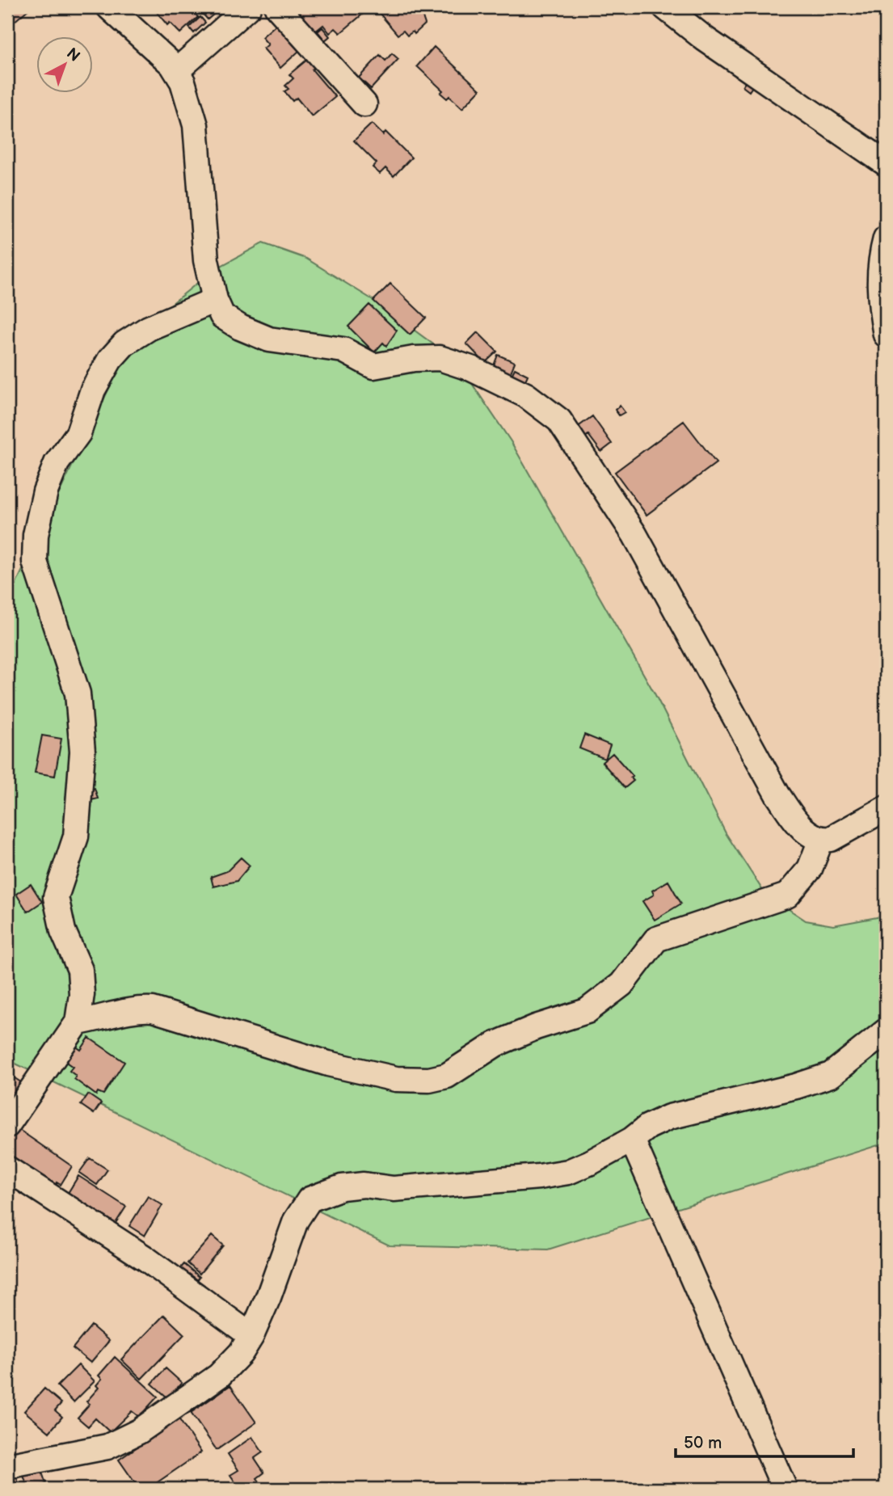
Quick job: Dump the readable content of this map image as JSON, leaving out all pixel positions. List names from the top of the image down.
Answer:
{
  "scale_bar": "50 m",
  "north": "top right"
}
